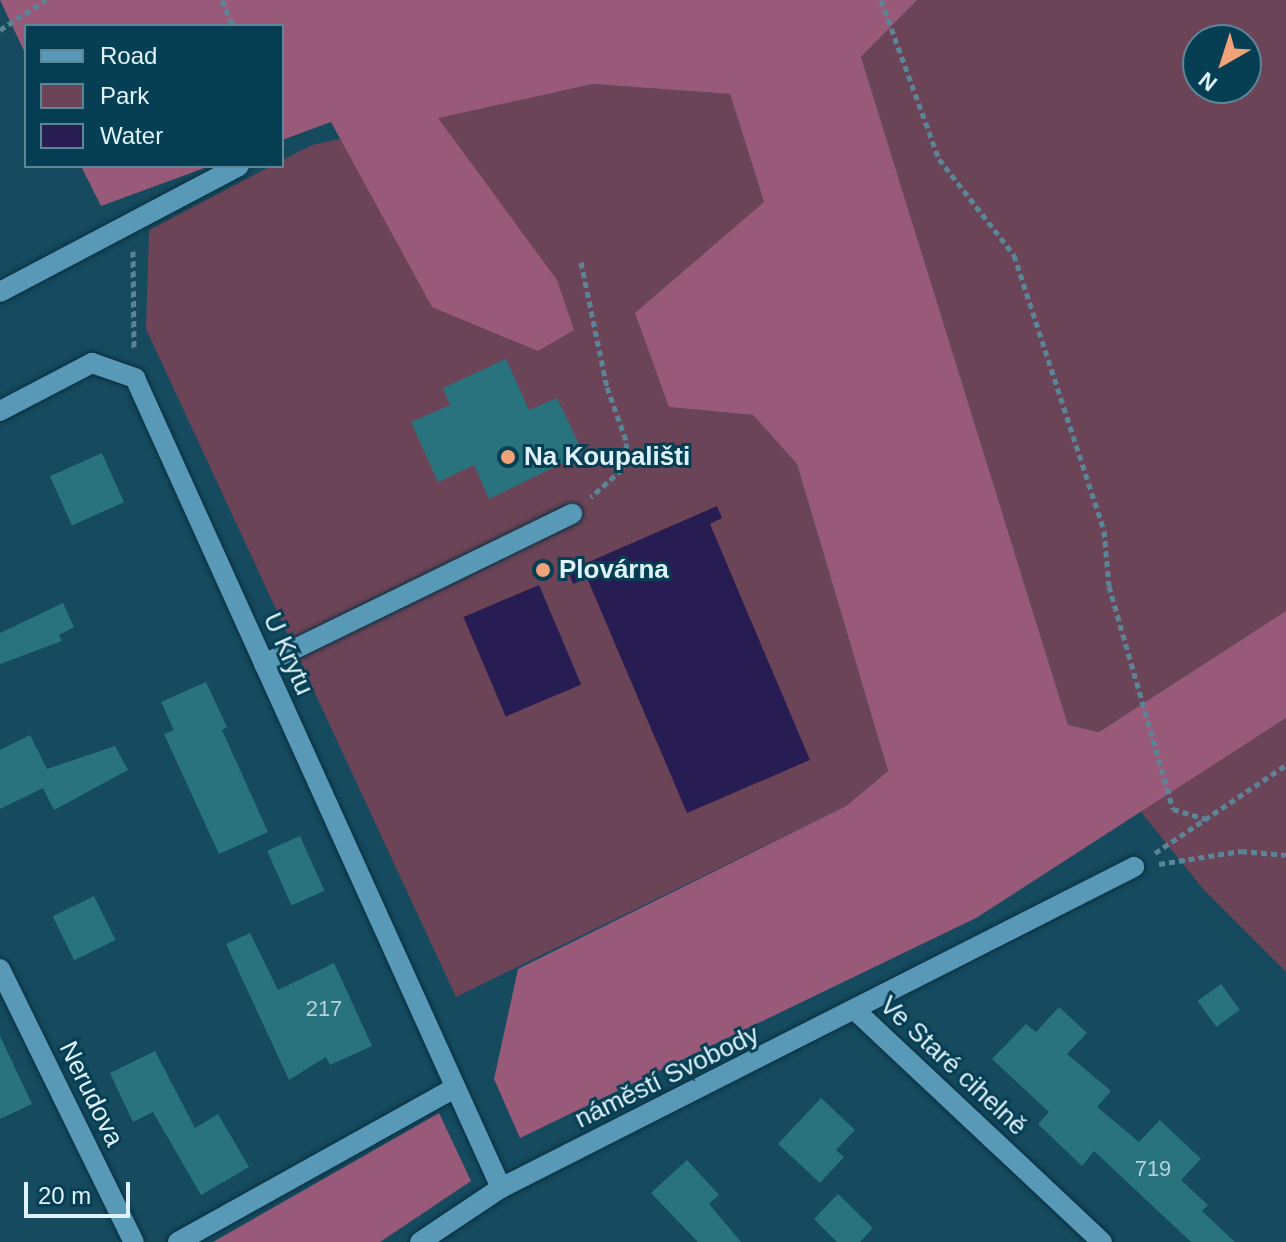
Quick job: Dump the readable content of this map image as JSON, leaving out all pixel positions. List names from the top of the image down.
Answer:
{
  "streets": {
    "street": [
      "U Krytu",
      "Ve Staré cihelně",
      "náměstí Svobody",
      "Nerudova"
    ]
  },
  "crossings": [
    ["Ve Staré cihelně", "náměstí Svobody"]
  ],
  "places": ["Na Koupališti", "Plovárna"],
  "house_numbers": ["217", "719"],
  "legend": ["Road", "Park", "Water"],
  "scale_bar": "20 m",
  "north": "bottom left"
}
